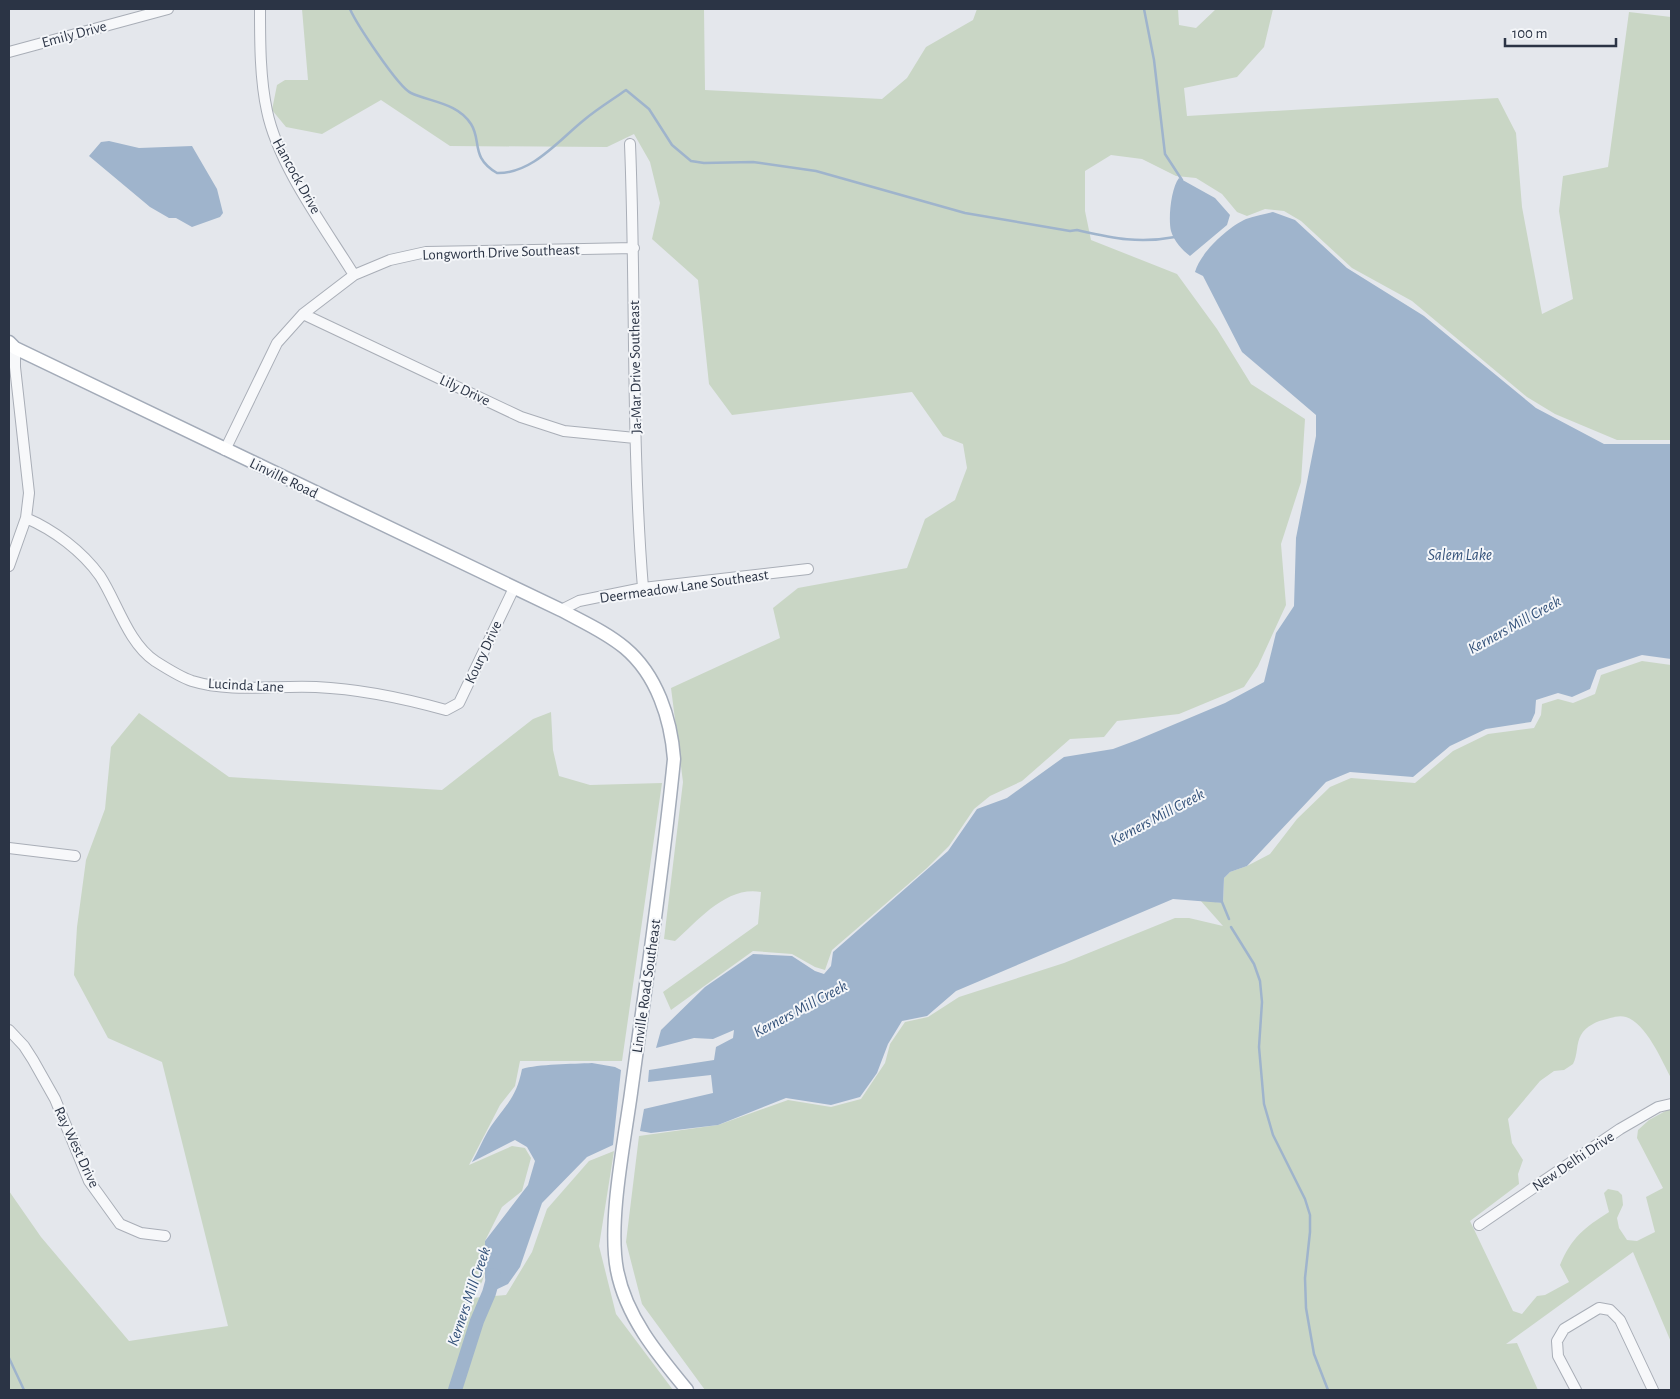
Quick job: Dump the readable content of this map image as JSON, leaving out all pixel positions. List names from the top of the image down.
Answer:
{
  "streets": {
    "main road": ["Linville Road", "Linville Road Southeast"],
    "street": [
      "Emily Drive",
      "Hancock Drive",
      "Longworth Drive Southeast",
      "Ja-Mar Drive Southeast",
      "Lily Drive",
      "Deermeadow Lane Southeast",
      "Koury Drive",
      "Lucinda Lane",
      "Ray West Drive",
      "New Delhi Drive"
    ]
  },
  "crossings": [
    ["Hancock Drive", "Longworth Drive Southeast"],
    ["Longworth Drive Southeast", "Ja-Mar Drive Southeast"],
    ["Longworth Drive Southeast", "Lily Drive"],
    ["Longworth Drive Southeast", "Linville Road"],
    ["Ja-Mar Drive Southeast", "Lily Drive"],
    ["Ja-Mar Drive Southeast", "Deermeadow Lane Southeast"],
    ["Linville Road", "Deermeadow Lane Southeast"],
    ["Linville Road", "Koury Drive"],
    ["Linville Road", "Linville Road Southeast"],
    ["Deermeadow Lane Southeast", "Linville Road Southeast"],
    ["Koury Drive", "Lucinda Lane"]
  ],
  "water": ["Salem Lake", "Kerners Mill Creek"],
  "scale_bar": "100 m"
}
